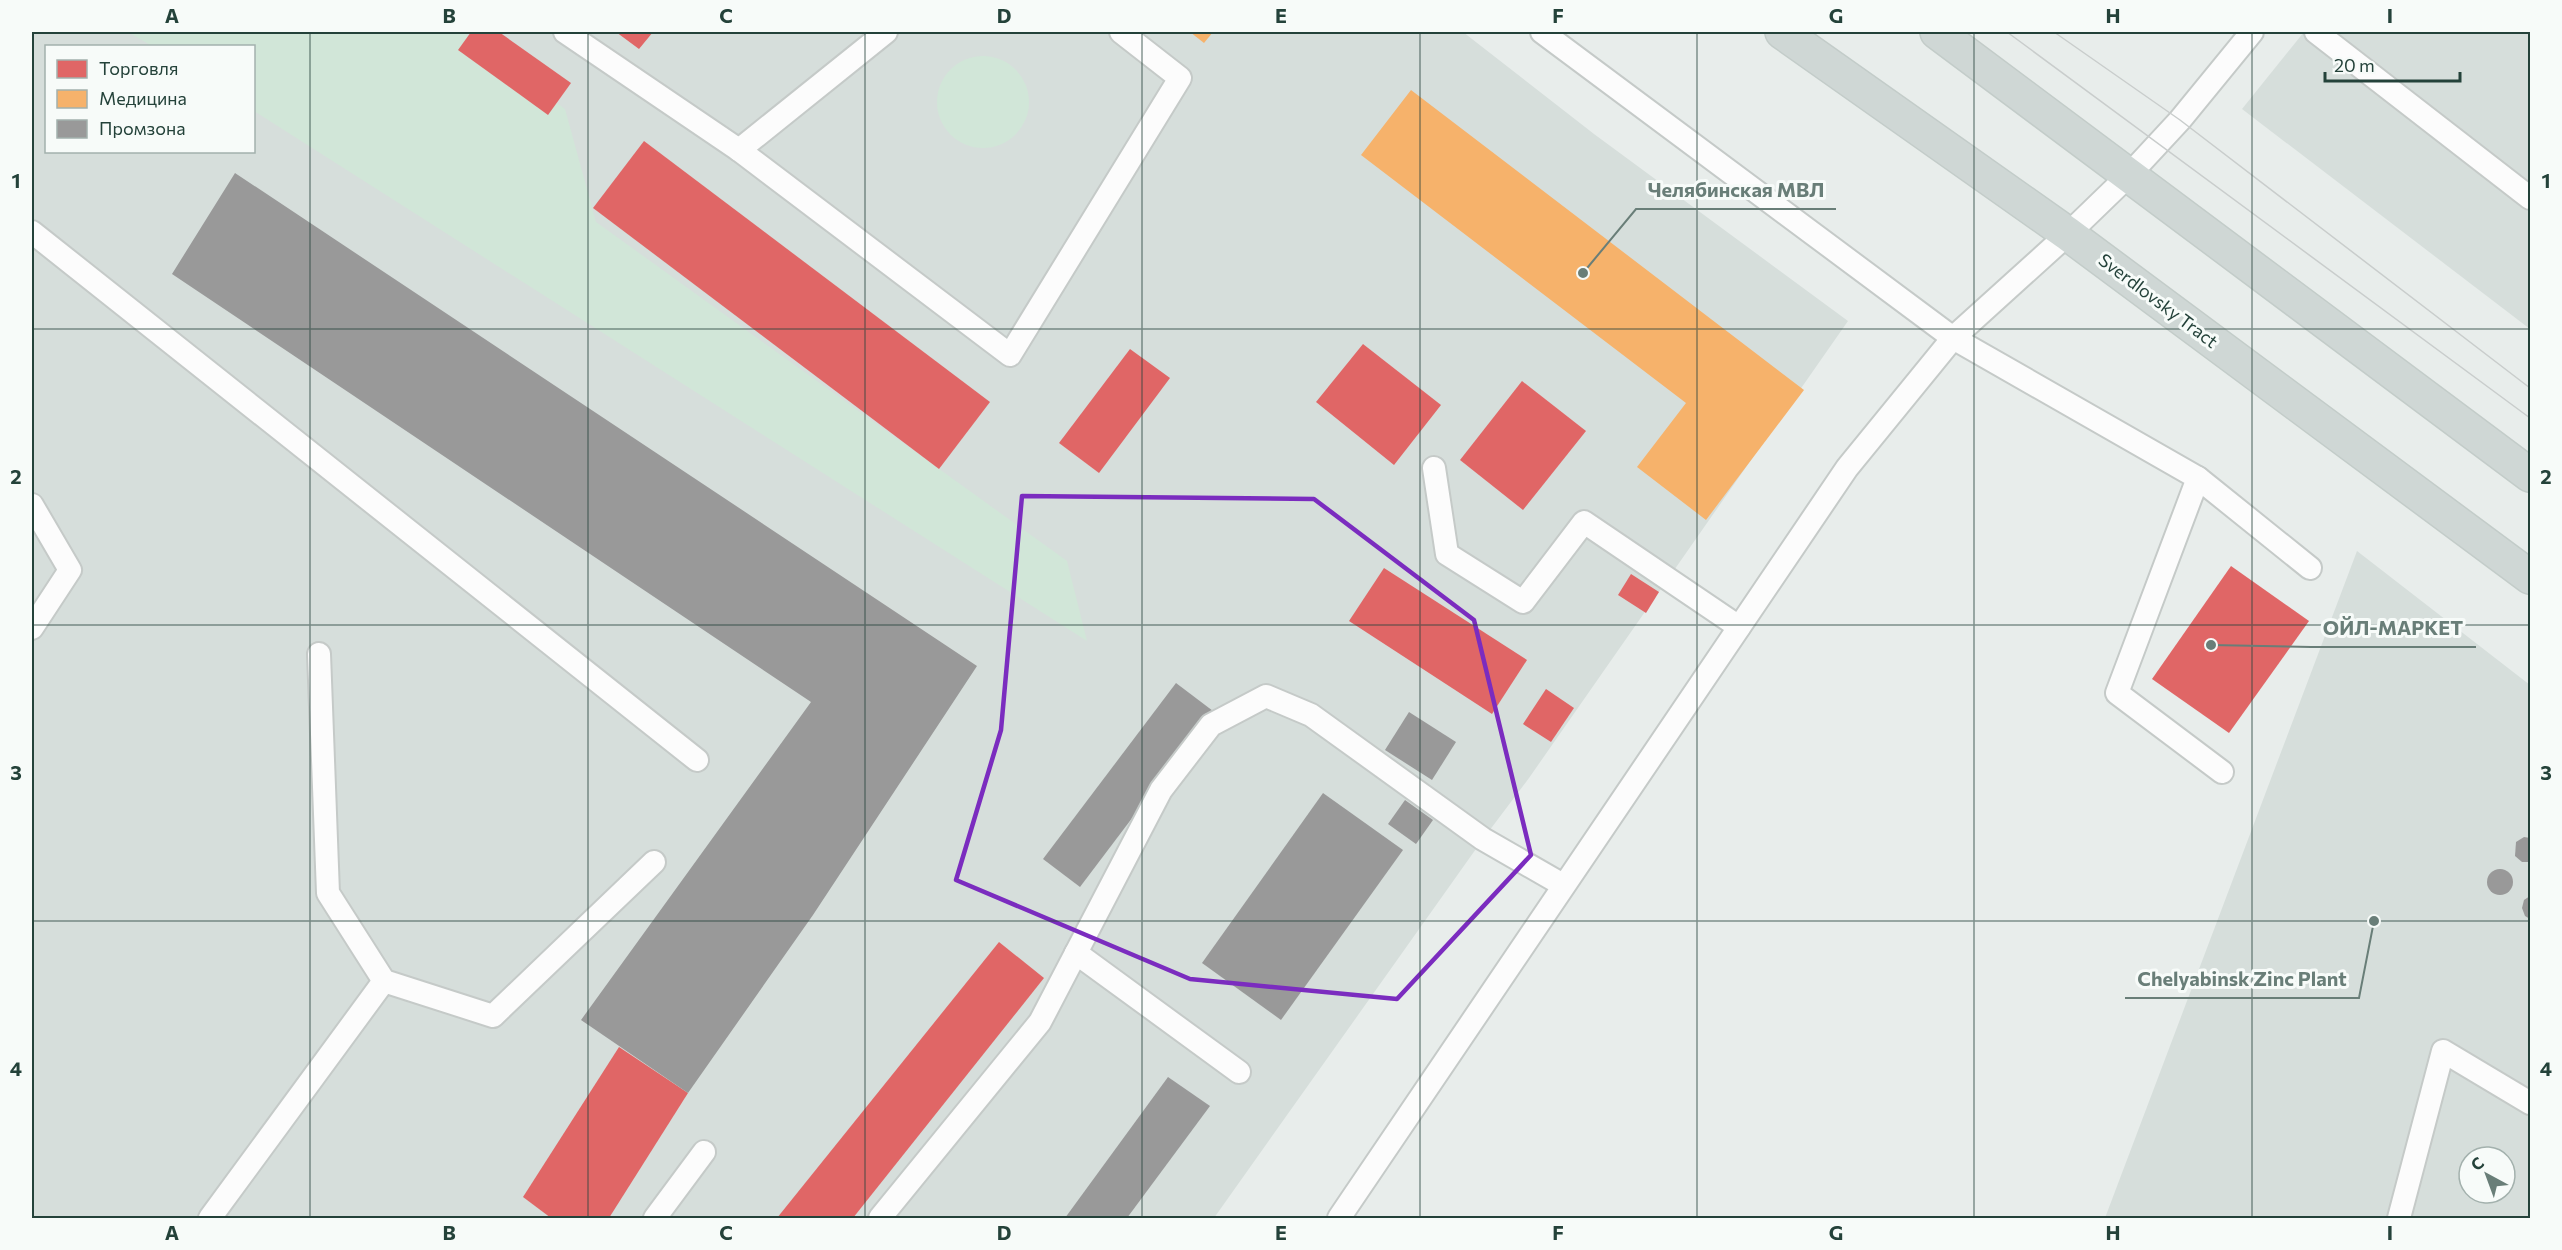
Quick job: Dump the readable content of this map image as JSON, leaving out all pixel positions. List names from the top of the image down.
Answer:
{
  "streets": {
    "main road": ["Sverdlovsky Tract"]
  },
  "places": ["Челябинская МВЛ", "ОЙЛ-МАРКЕТ", "Chelyabinsk Zinc Plant"],
  "legend": ["Торговля", "Медицина", "Промзона"],
  "scale_bar": "20 m",
  "north": "top left",
  "grid": {
    "columns": [
      "A",
      "B",
      "C",
      "D",
      "E",
      "F",
      "G",
      "H",
      "I"
    ],
    "rows": [
      "1",
      "2",
      "3",
      "4"
    ]
  }
}
